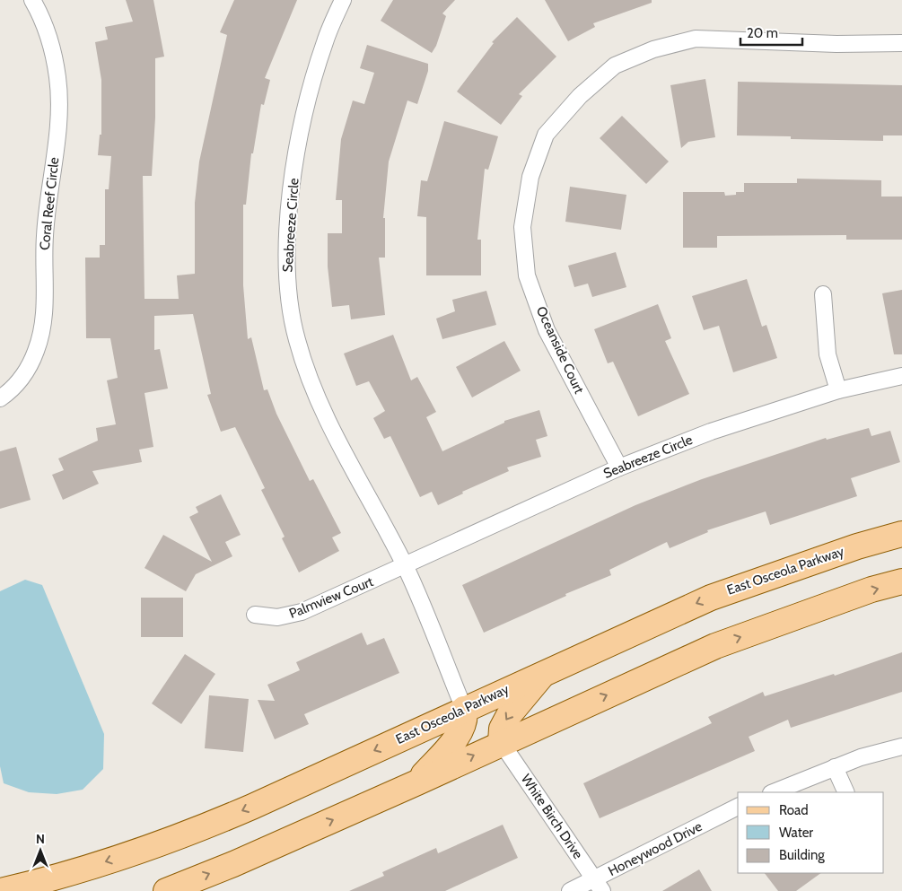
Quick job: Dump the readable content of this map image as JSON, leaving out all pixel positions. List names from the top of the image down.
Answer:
{
  "streets": {
    "main road": ["East Osceola Parkway"],
    "street": [
      "Coral Reef Circle",
      "Seabreeze Circle",
      "Oceanside Court",
      "Palmview Court",
      "White Birch Drive",
      "Honeywood Drive"
    ]
  },
  "crossings": [
    ["Seabreeze Circle", "Oceanside Court"],
    ["Seabreeze Circle", "East Osceola Parkway"],
    ["Seabreeze Circle", "Palmview Court"],
    ["White Birch Drive", "Honeywood Drive"]
  ],
  "legend": ["Road", "Water", "Building"],
  "scale_bar": "20 m",
  "north": "top"
}
